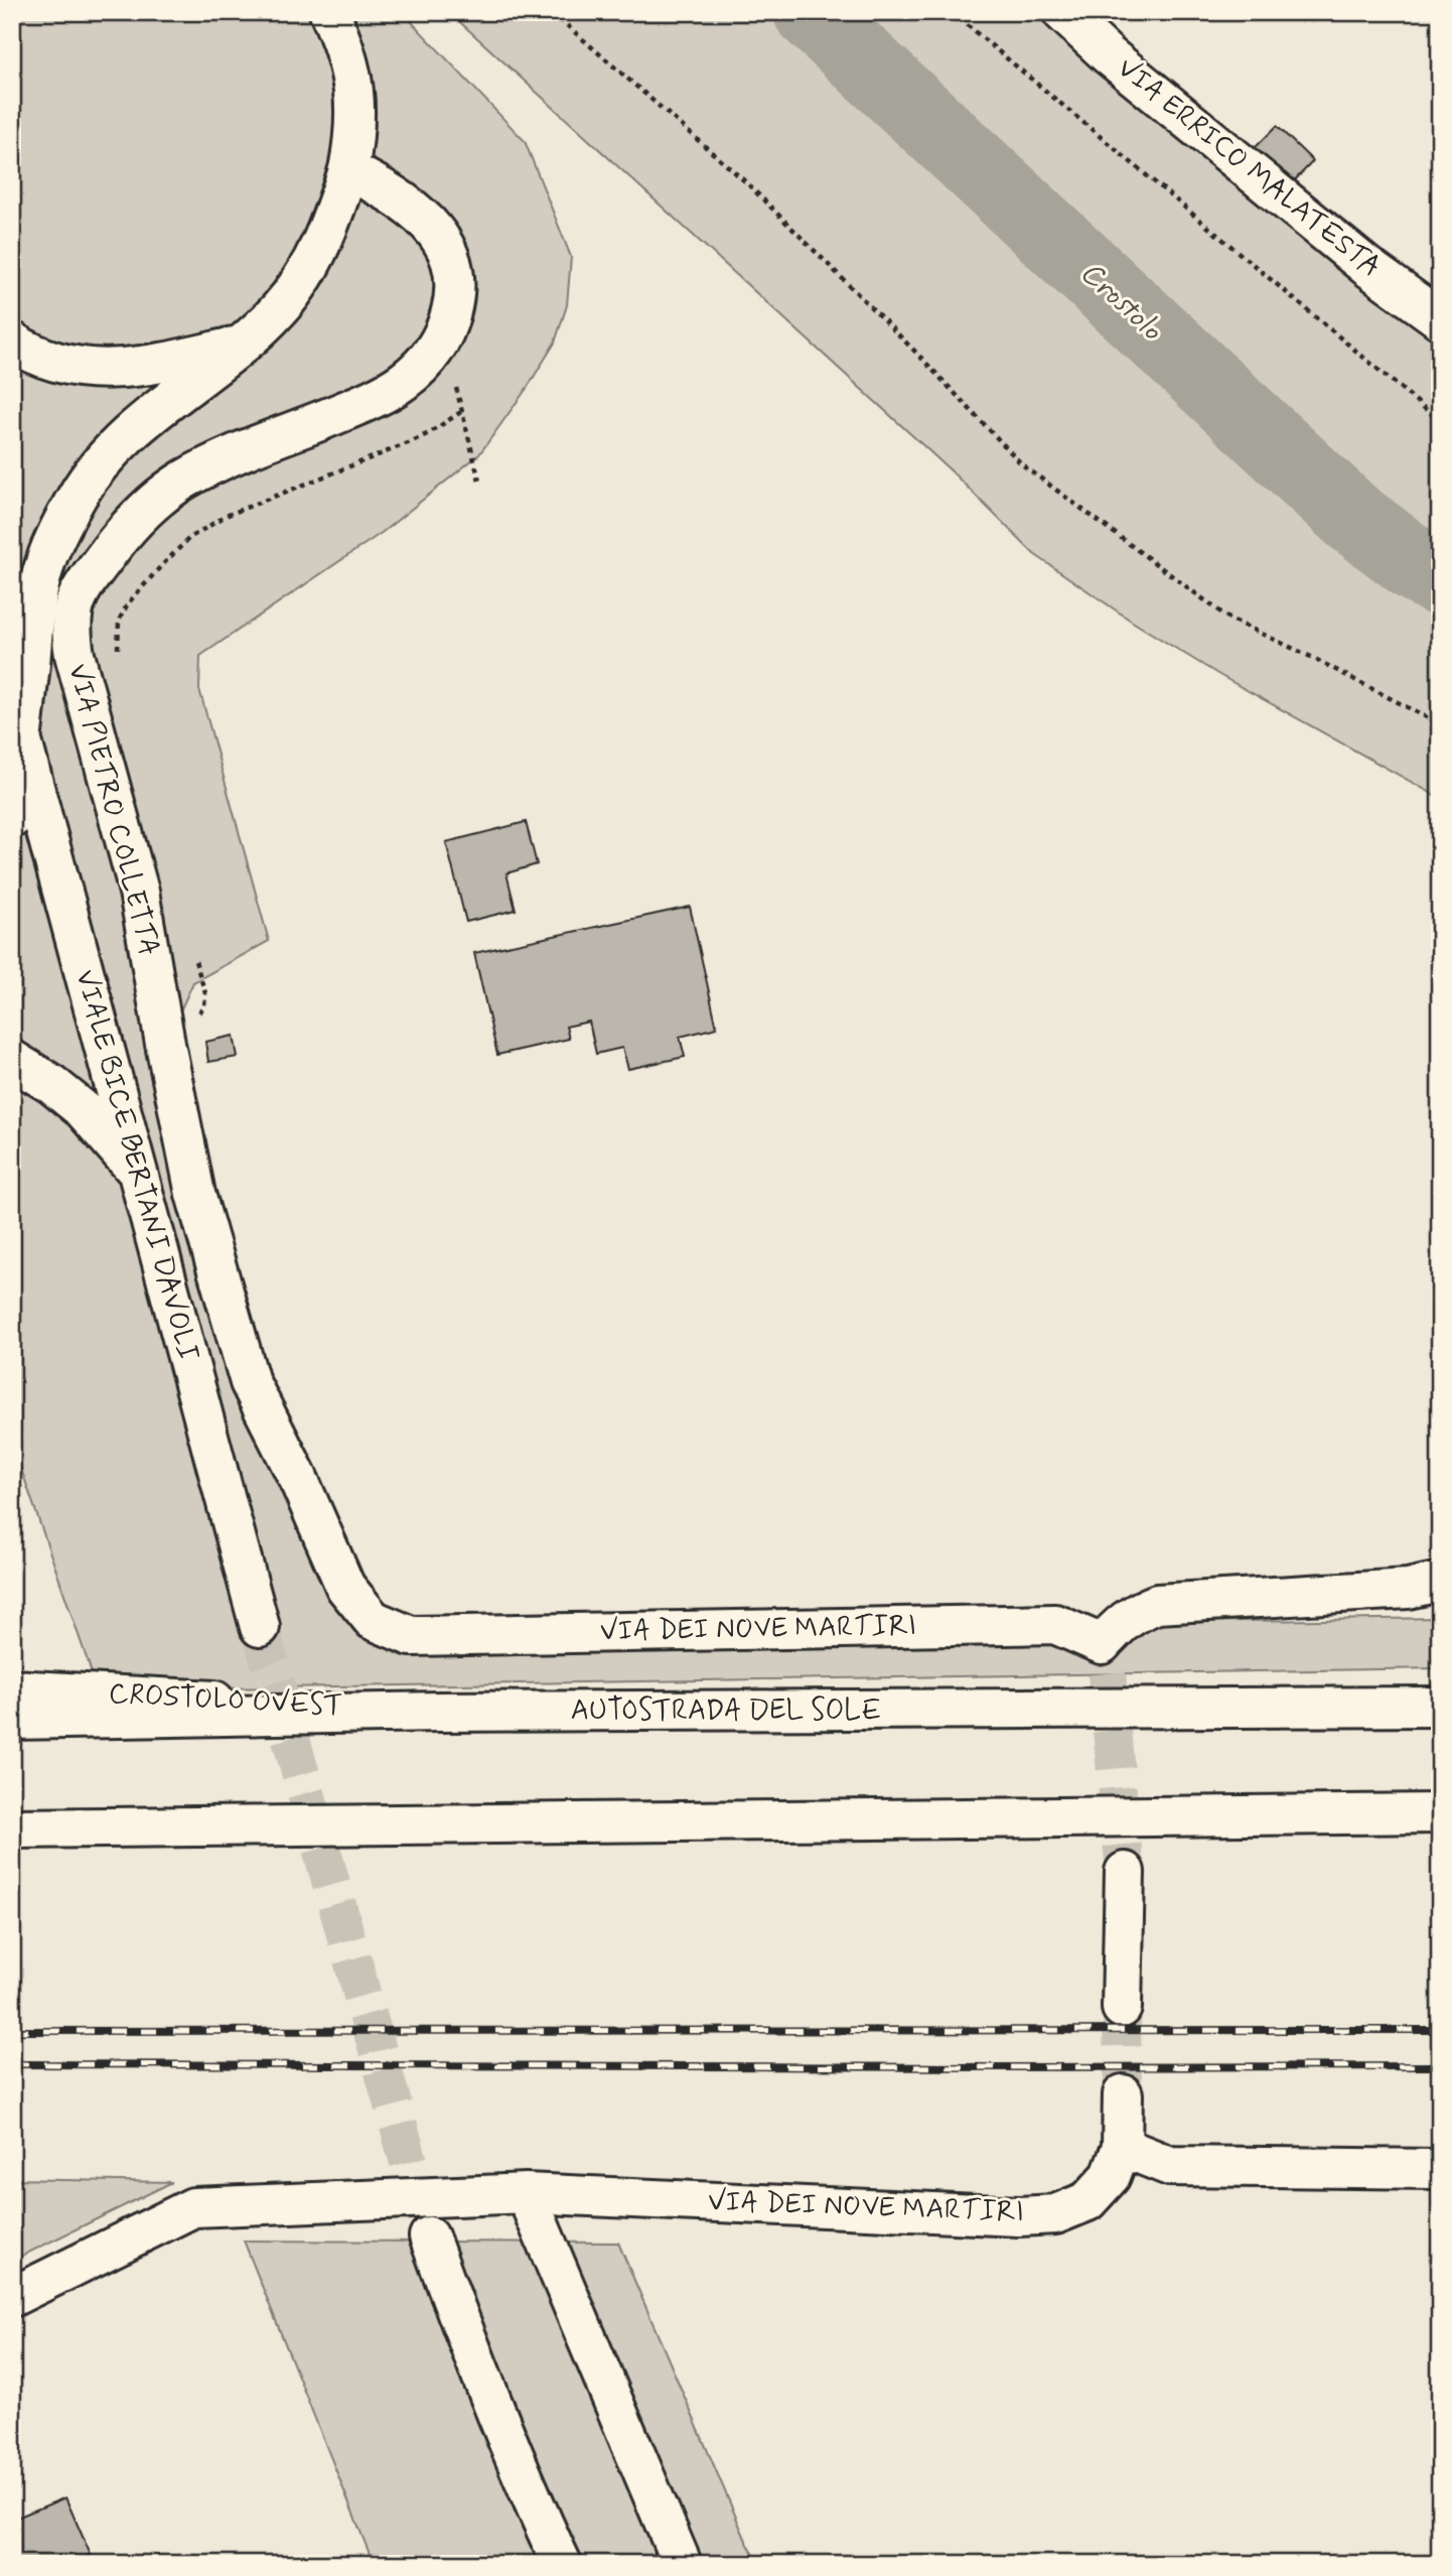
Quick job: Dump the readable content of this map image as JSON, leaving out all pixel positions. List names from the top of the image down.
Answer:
{
  "streets": {
    "main road": [
      "VIA ERRICO MALATESTA",
      "VIA PIETRO COLLETTA",
      "VIALE BICE BERTANI DAVOLI",
      "VIA DEI NOVE MARTIRI",
      "CROSTOLO OVEST",
      "AUTOSTRADA DEL SOLE"
    ]
  },
  "crossings": [
    ["VIA PIETRO COLLETTA", "VIA DEI NOVE MARTIRI"],
    ["CROSTOLO OVEST", "AUTOSTRADA DEL SOLE"]
  ],
  "water": ["Crostolo"]
}
